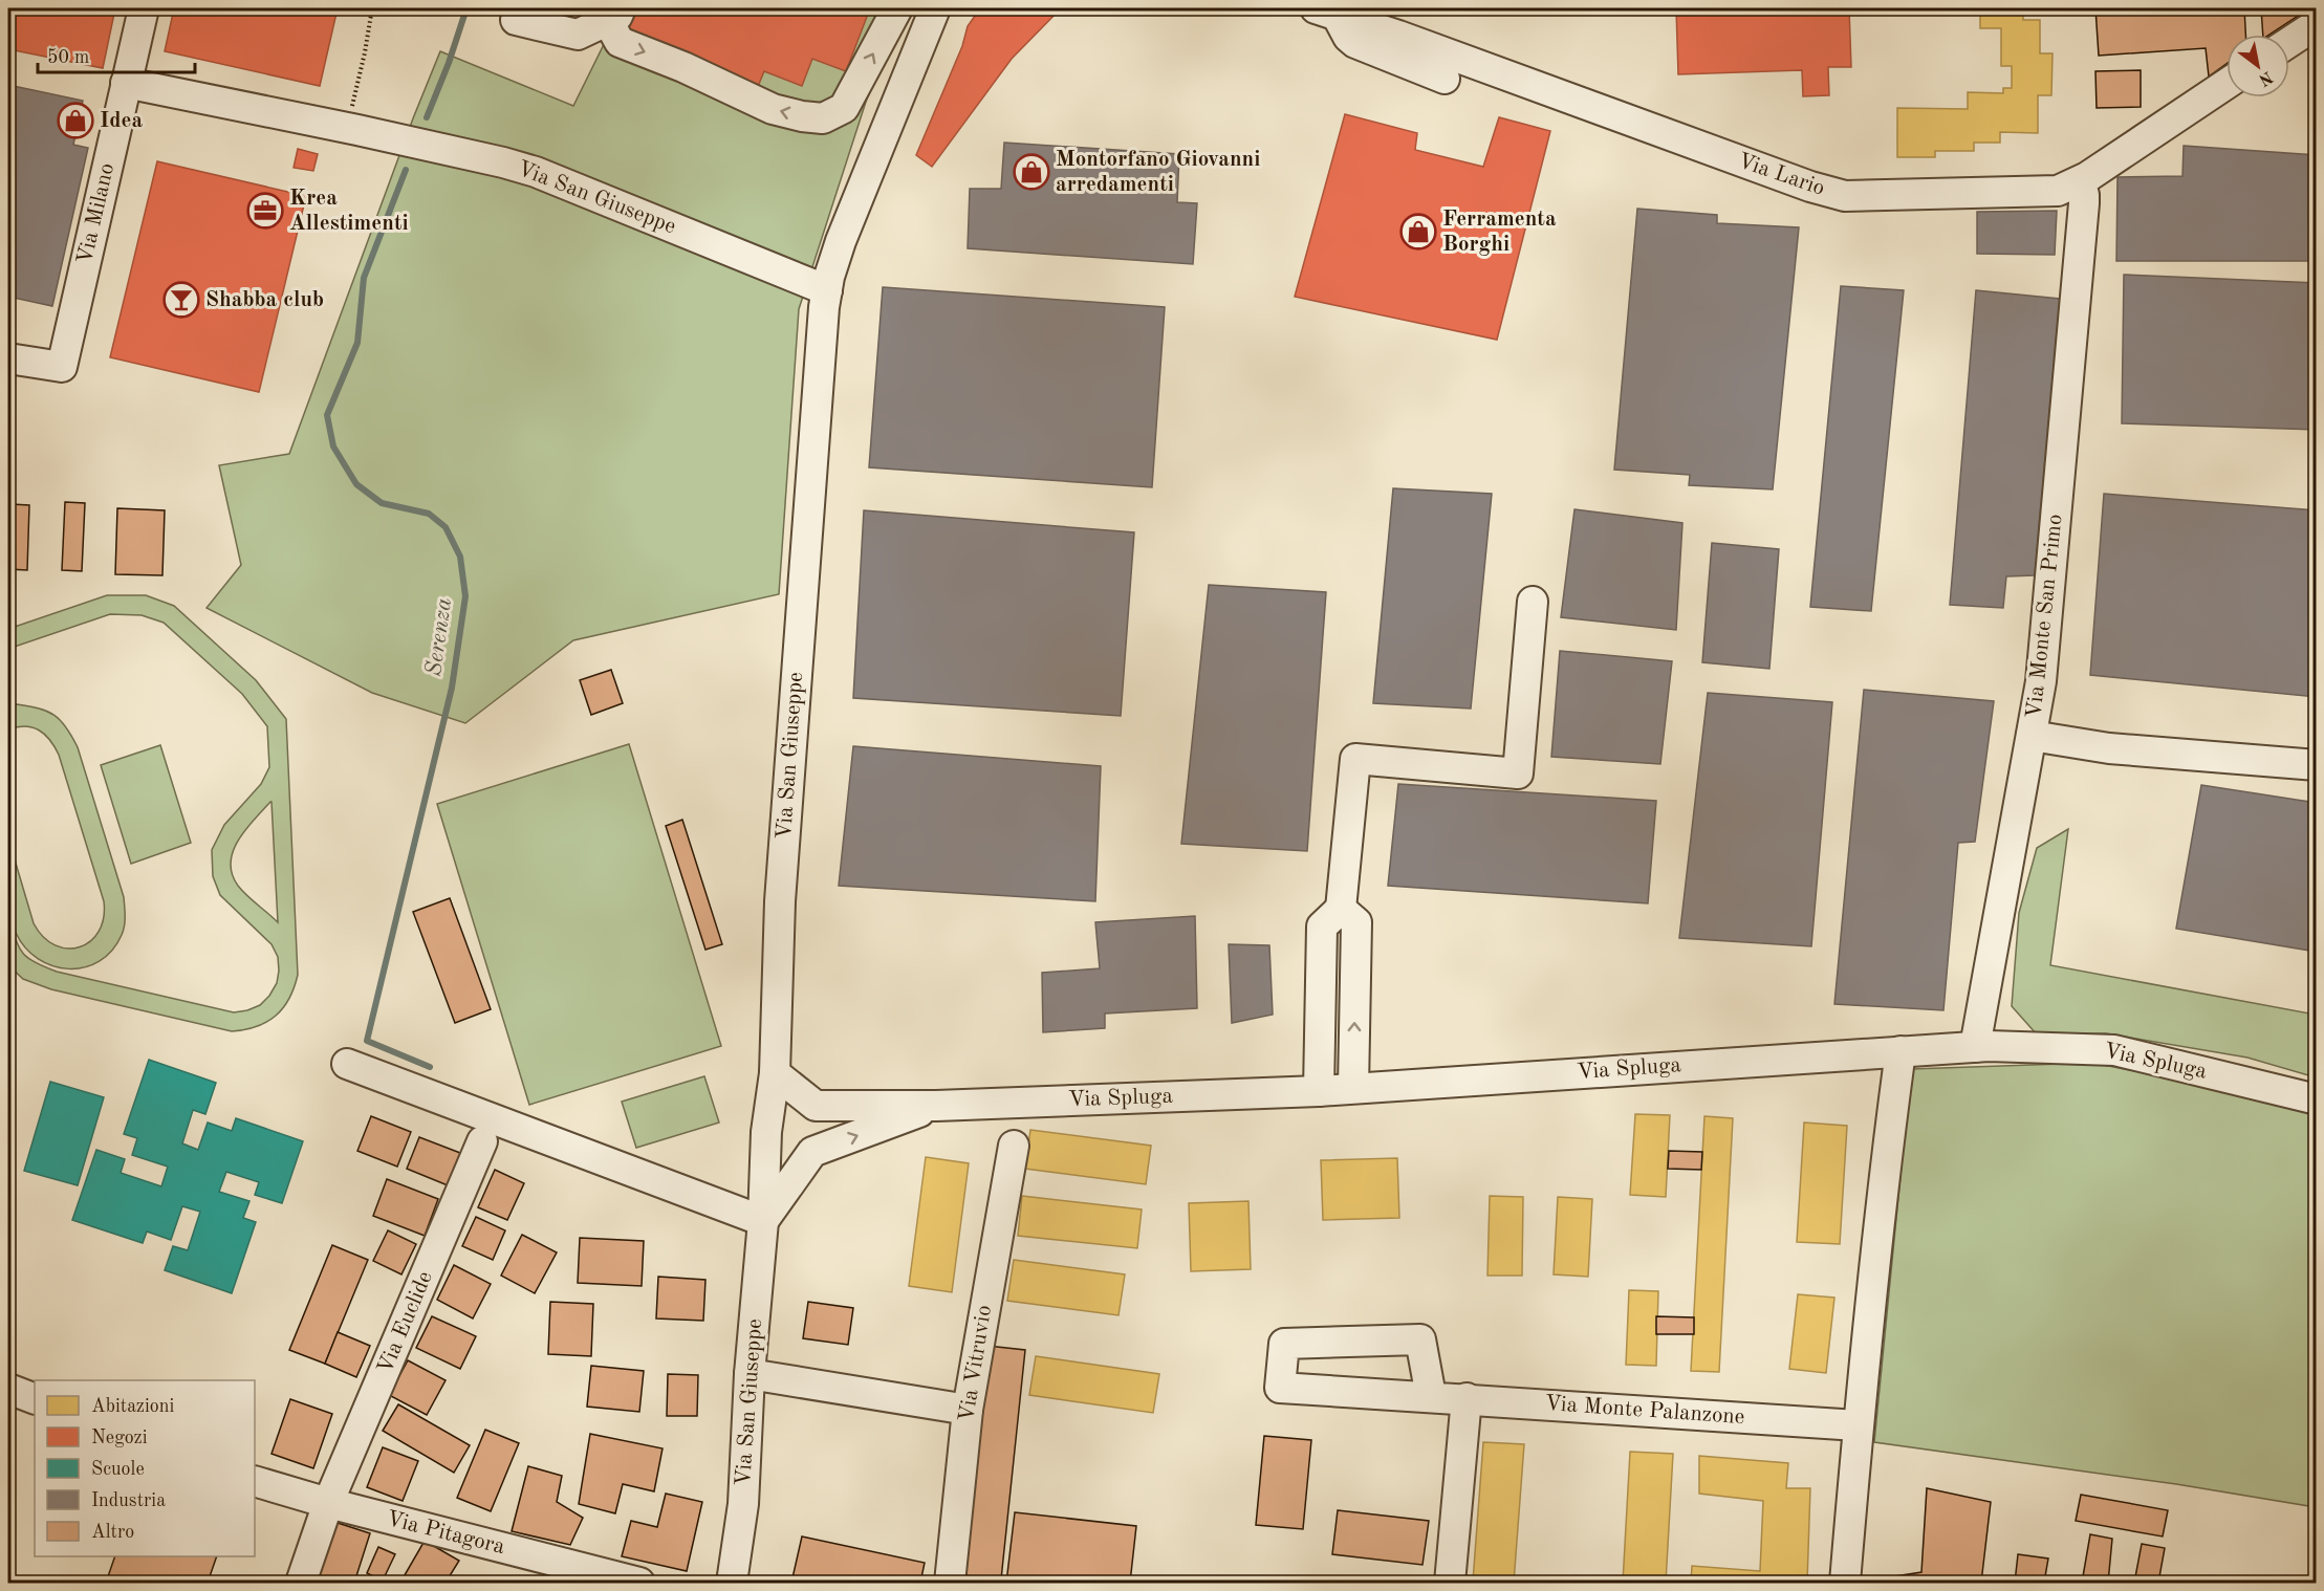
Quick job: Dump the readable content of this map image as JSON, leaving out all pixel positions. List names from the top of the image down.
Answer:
{
  "streets": {
    "street": [
      "Via Lario",
      "Via San Giuseppe",
      "Via Milano",
      "Via Monte San Primo",
      "Via Spluga",
      "Via Euclide",
      "Via Vitruvio",
      "Via Monte Palanzone",
      "Via Pitagora"
    ]
  },
  "crossings": [
    ["Via Lario", "Via Monte San Primo"],
    ["Via San Giuseppe", "Via Milano"],
    ["Via San Giuseppe", "Via Spluga"],
    ["Via Monte San Primo", "Via Spluga"],
    ["Via Euclide", "Via Pitagora"]
  ],
  "water": ["Serenza"],
  "places": {
    "shop": ["Idea", "Montorfano Giovanni arredamenti", "Ferramenta Borghi"],
    "office": ["Krea Allestimenti"],
    "bar": ["Shabba club"]
  },
  "legend": [
    "Abitazioni",
    "Negozi",
    "Scuole",
    "Industria",
    "Altro"
  ],
  "scale_bar": "50 m",
  "north": "bottom right"
}
